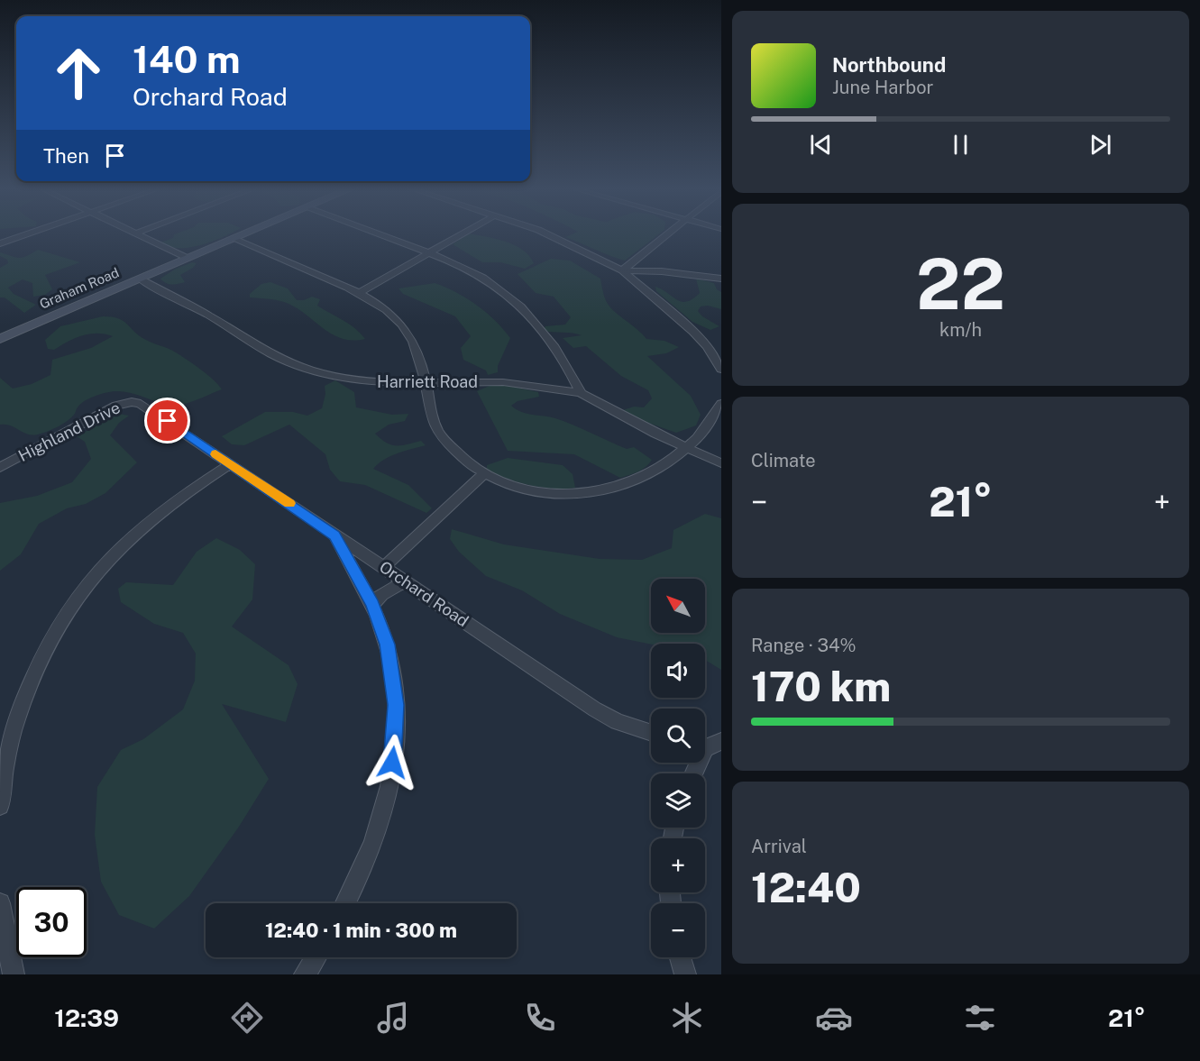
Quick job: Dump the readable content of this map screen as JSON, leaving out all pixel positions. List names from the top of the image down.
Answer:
{
  "streets": {
    "main road": ["Graham Road"],
    "street": ["Harriett Road", "Highland Drive", "Orchard Road"]
  },
  "crossings": [
    ["Graham Road", "Harriett Road"],
    ["Highland Drive", "Orchard Road"]
  ],
  "north": "top left",
  "page": {
    "turn": ["140 m", "Orchard Road"],
    "song": ["Northbound", "June Harbor"],
    "then": "Then",
    "tile": [
      ["22", "km/h"],
      "Climate",
      ["Range · 34%", "170 km"],
      ["Arrival", "12:40"]
    ],
    "heat": ["−", "21°", "+"],
    "map_buttons": ["+", "−"],
    "limit": "30",
    "trip": "12:40 · 1 min · 300 m",
    "tabs": ["12:39", "21°"]
  }
}
